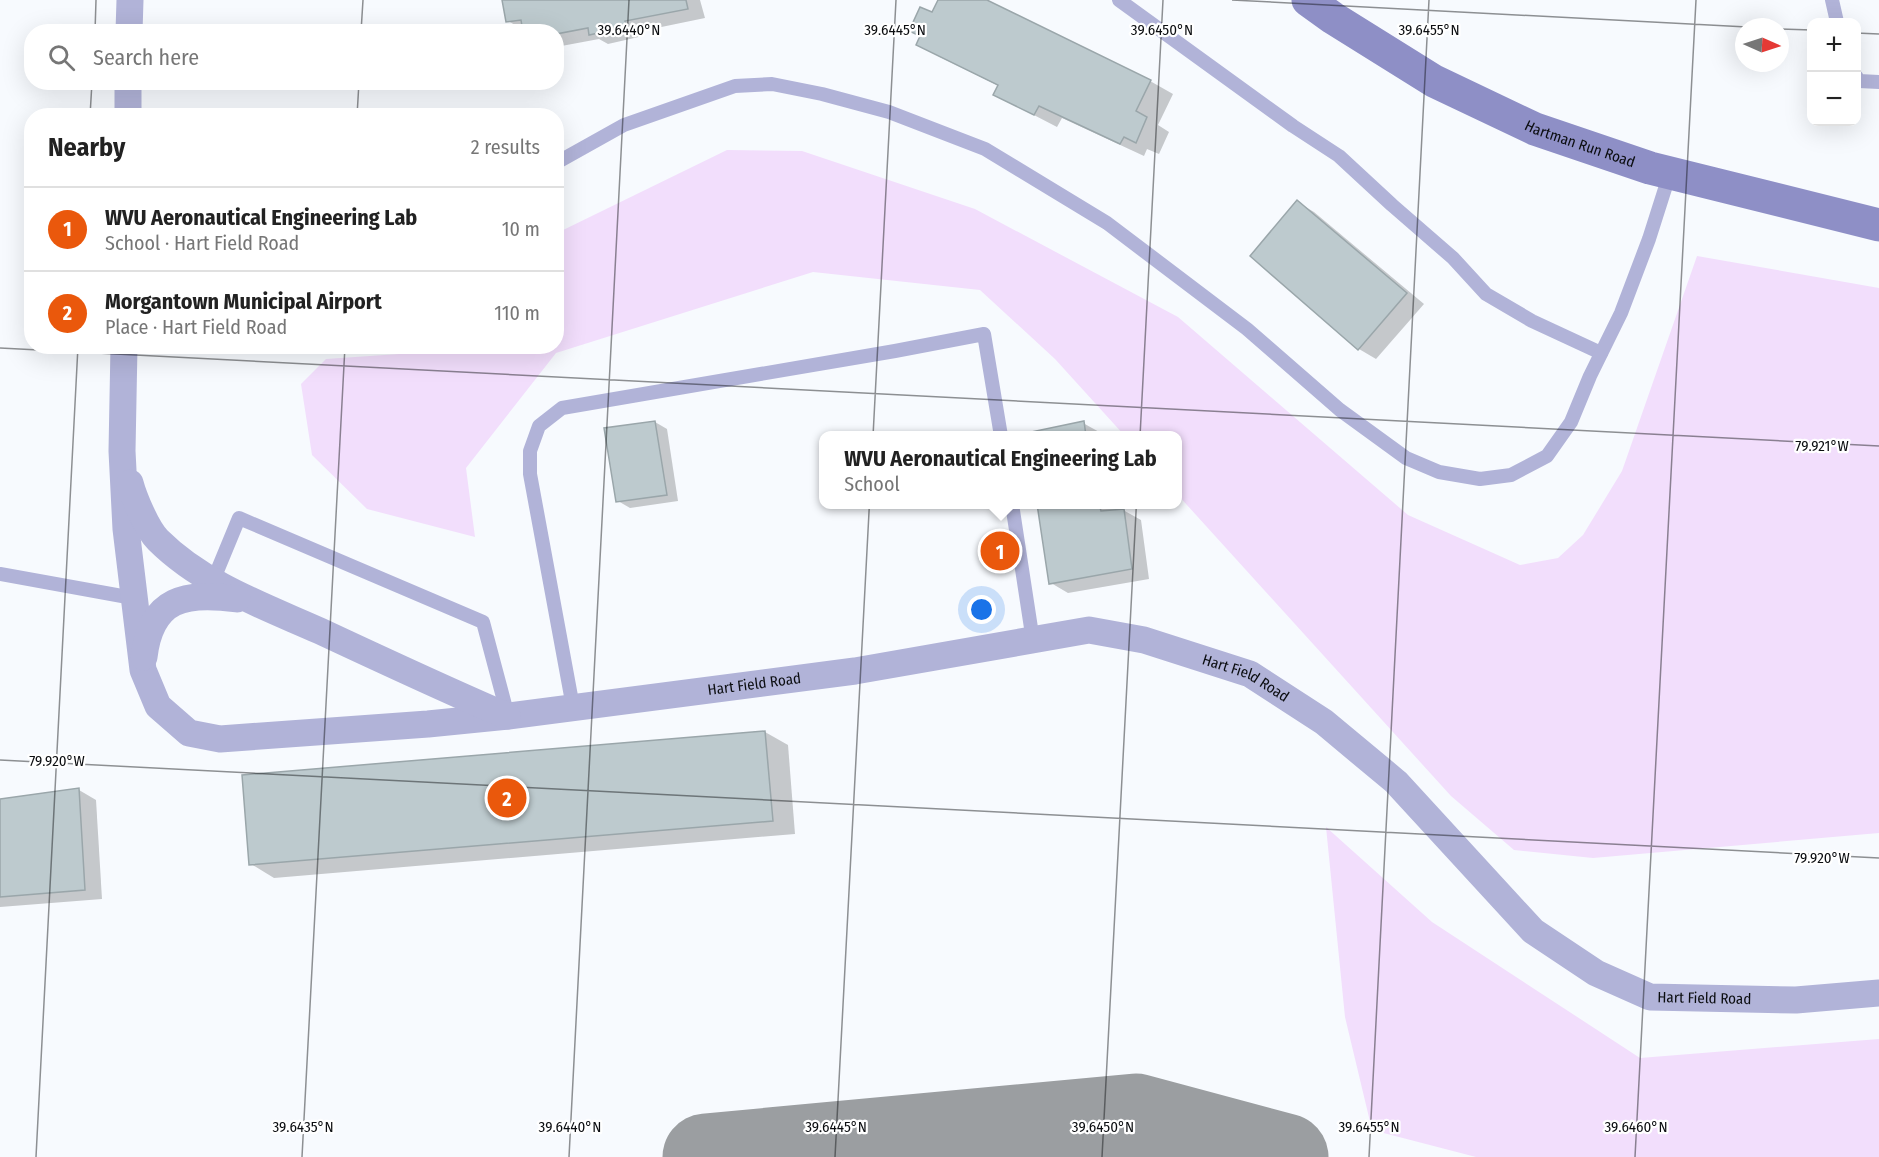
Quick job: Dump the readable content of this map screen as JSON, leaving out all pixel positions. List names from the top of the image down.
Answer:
{
  "streets": {
    "main road": ["Hartman Run Road"],
    "street": ["Hart Field Road"]
  },
  "north": "right",
  "page": {
    "map_buttons": ["+", "−"],
    "search": "Search here",
    "heading": ["Nearby", "2 results"],
    "list": [
      {
        "mark": "1",
        "name": "WVU Aeronautical Engineering Lab",
        "note": "School · Hart Field Road",
        "value": "10 m"
      },
      {
        "mark": "2",
        "name": "Morgantown Municipal Airport",
        "note": "Place · Hart Field Road",
        "value": "110 m"
      }
    ],
    "popup": ["WVU Aeronautical Engineering Lab", "School"],
    "pins": ["1", "2"]
  },
  "coordinates": [
    "39.6440°N",
    "39.6445°N",
    "39.6450°N",
    "39.6455°N",
    "79.921°W",
    "79.920°W",
    "39.6435°N",
    "39.6460°N"
  ]
}
